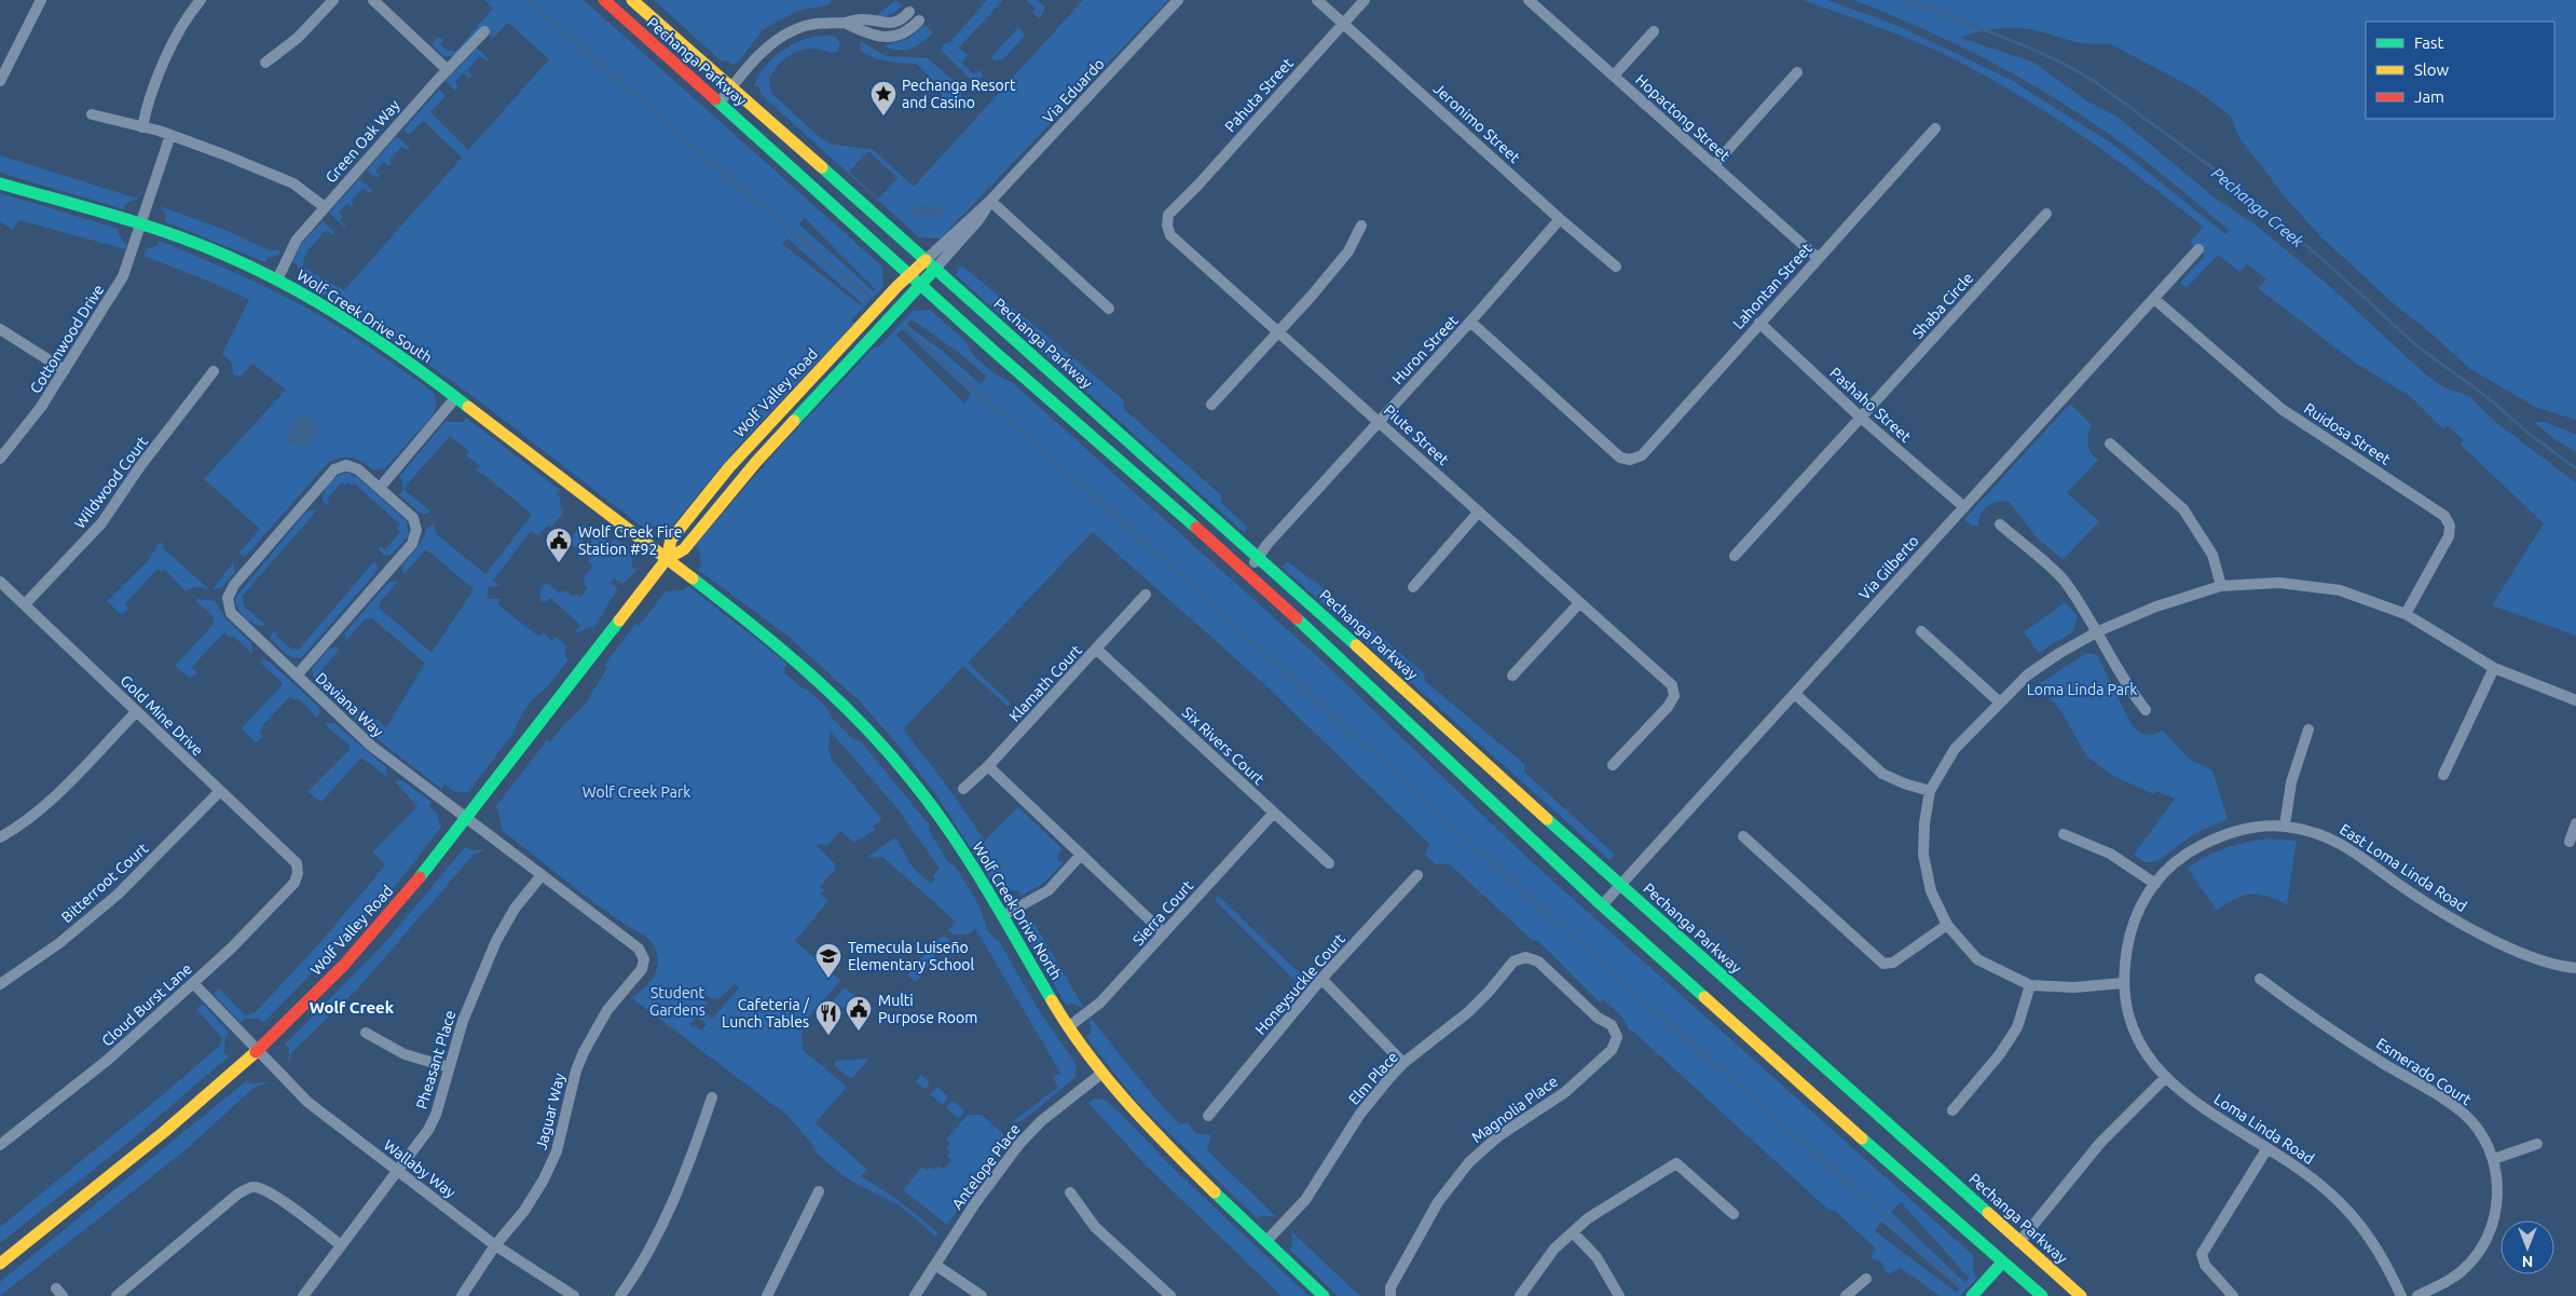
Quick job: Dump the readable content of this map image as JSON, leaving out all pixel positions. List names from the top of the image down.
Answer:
{
  "streets": {
    "main road": [
      "Pechanga Parkway",
      "Wolf Creek Drive South",
      "Wolf Valley Road",
      "Wolf Creek Drive North"
    ],
    "street": [
      "Via Eduardo",
      "Pahuta Street",
      "Hopactong Street",
      "Jeronimo Street",
      "Green Oak Way",
      "Lahontan Street",
      "Shaba Circle",
      "Cottonwood Drive",
      "Huron Street",
      "Pashaho Street",
      "Ruidosa Street",
      "Piute Street",
      "Wildwood Court",
      "Via Gilberto",
      "Klamath Court",
      "Daviana Way",
      "Gold Mine Drive",
      "Six Rivers Court",
      "East Loma Linda Road",
      "Bitterroot Court",
      "Sierra Court",
      "Honeysuckle Court",
      "Cloud Burst Lane",
      "Pheasant Place",
      "Esmerado Court",
      "Elm Place",
      "Magnolia Place",
      "Jaguar Way",
      "Loma Linda Road",
      "Antelope Place",
      "Wallaby Way"
    ]
  },
  "crossings": [
    ["Pechanga Parkway", "Via Eduardo"],
    ["Pechanga Parkway", "Huron Street"],
    ["Pechanga Parkway", "Wolf Valley Road"],
    ["Pechanga Parkway", "Via Gilberto"],
    ["Via Eduardo", "Wolf Valley Road"],
    ["Pahuta Street", "Jeronimo Street"],
    ["Pahuta Street", "Piute Street"],
    ["Hopactong Street", "Lahontan Street"],
    ["Jeronimo Street", "Huron Street"],
    ["Green Oak Way", "Wolf Creek Drive South"],
    ["Lahontan Street", "Huron Street"],
    ["Lahontan Street", "Pashaho Street"],
    ["Shaba Circle", "Pashaho Street"],
    ["Wolf Creek Drive South", "Cottonwood Drive"],
    ["Wolf Creek Drive South", "Wolf Valley Road"],
    ["Wolf Creek Drive South", "Wolf Creek Drive North"],
    ["Huron Street", "Piute Street"],
    ["Wolf Valley Road", "Daviana Way"],
    ["Wolf Valley Road", "Wolf Creek Drive North"],
    ["Wolf Valley Road", "Wallaby Way"],
    ["Pashaho Street", "Via Gilberto"],
    ["Ruidosa Street", "Via Gilberto"],
    ["Wildwood Court", "Gold Mine Drive"],
    ["Klamath Court", "Six Rivers Court"],
    ["Daviana Way", "Pheasant Place"],
    ["Daviana Way", "Jaguar Way"],
    ["Gold Mine Drive", "Bitterroot Court"],
    ["Gold Mine Drive", "Cloud Burst Lane"],
    ["Six Rivers Court", "Sierra Court"],
    ["East Loma Linda Road", "Loma Linda Road"],
    ["Wolf Creek Drive North", "Sierra Court"],
    ["Wolf Creek Drive North", "Elm Place"],
    ["Wolf Creek Drive North", "Antelope Place"],
    ["Cloud Burst Lane", "Wallaby Way"],
    ["Pheasant Place", "Wallaby Way"],
    ["Elm Place", "Magnolia Place"],
    ["Jaguar Way", "Wallaby Way"]
  ],
  "districts": ["Wolf Creek"],
  "water": ["Pechanga Creek"],
  "parks": ["Loma Linda Park", "Wolf Creek Park", "Student Gardens"],
  "places": {
    "place": ["Pechanga Resort and Casino"],
    "public building": ["Wolf Creek Fire Station #92", "Multi Purpose Room"],
    "school or university": ["Temecula Luiseño Elementary School"],
    "restaurant": ["Cafeteria / Lunch Tables"]
  },
  "legend": ["Fast", "Slow", "Jam"],
  "north": "bottom"
}
